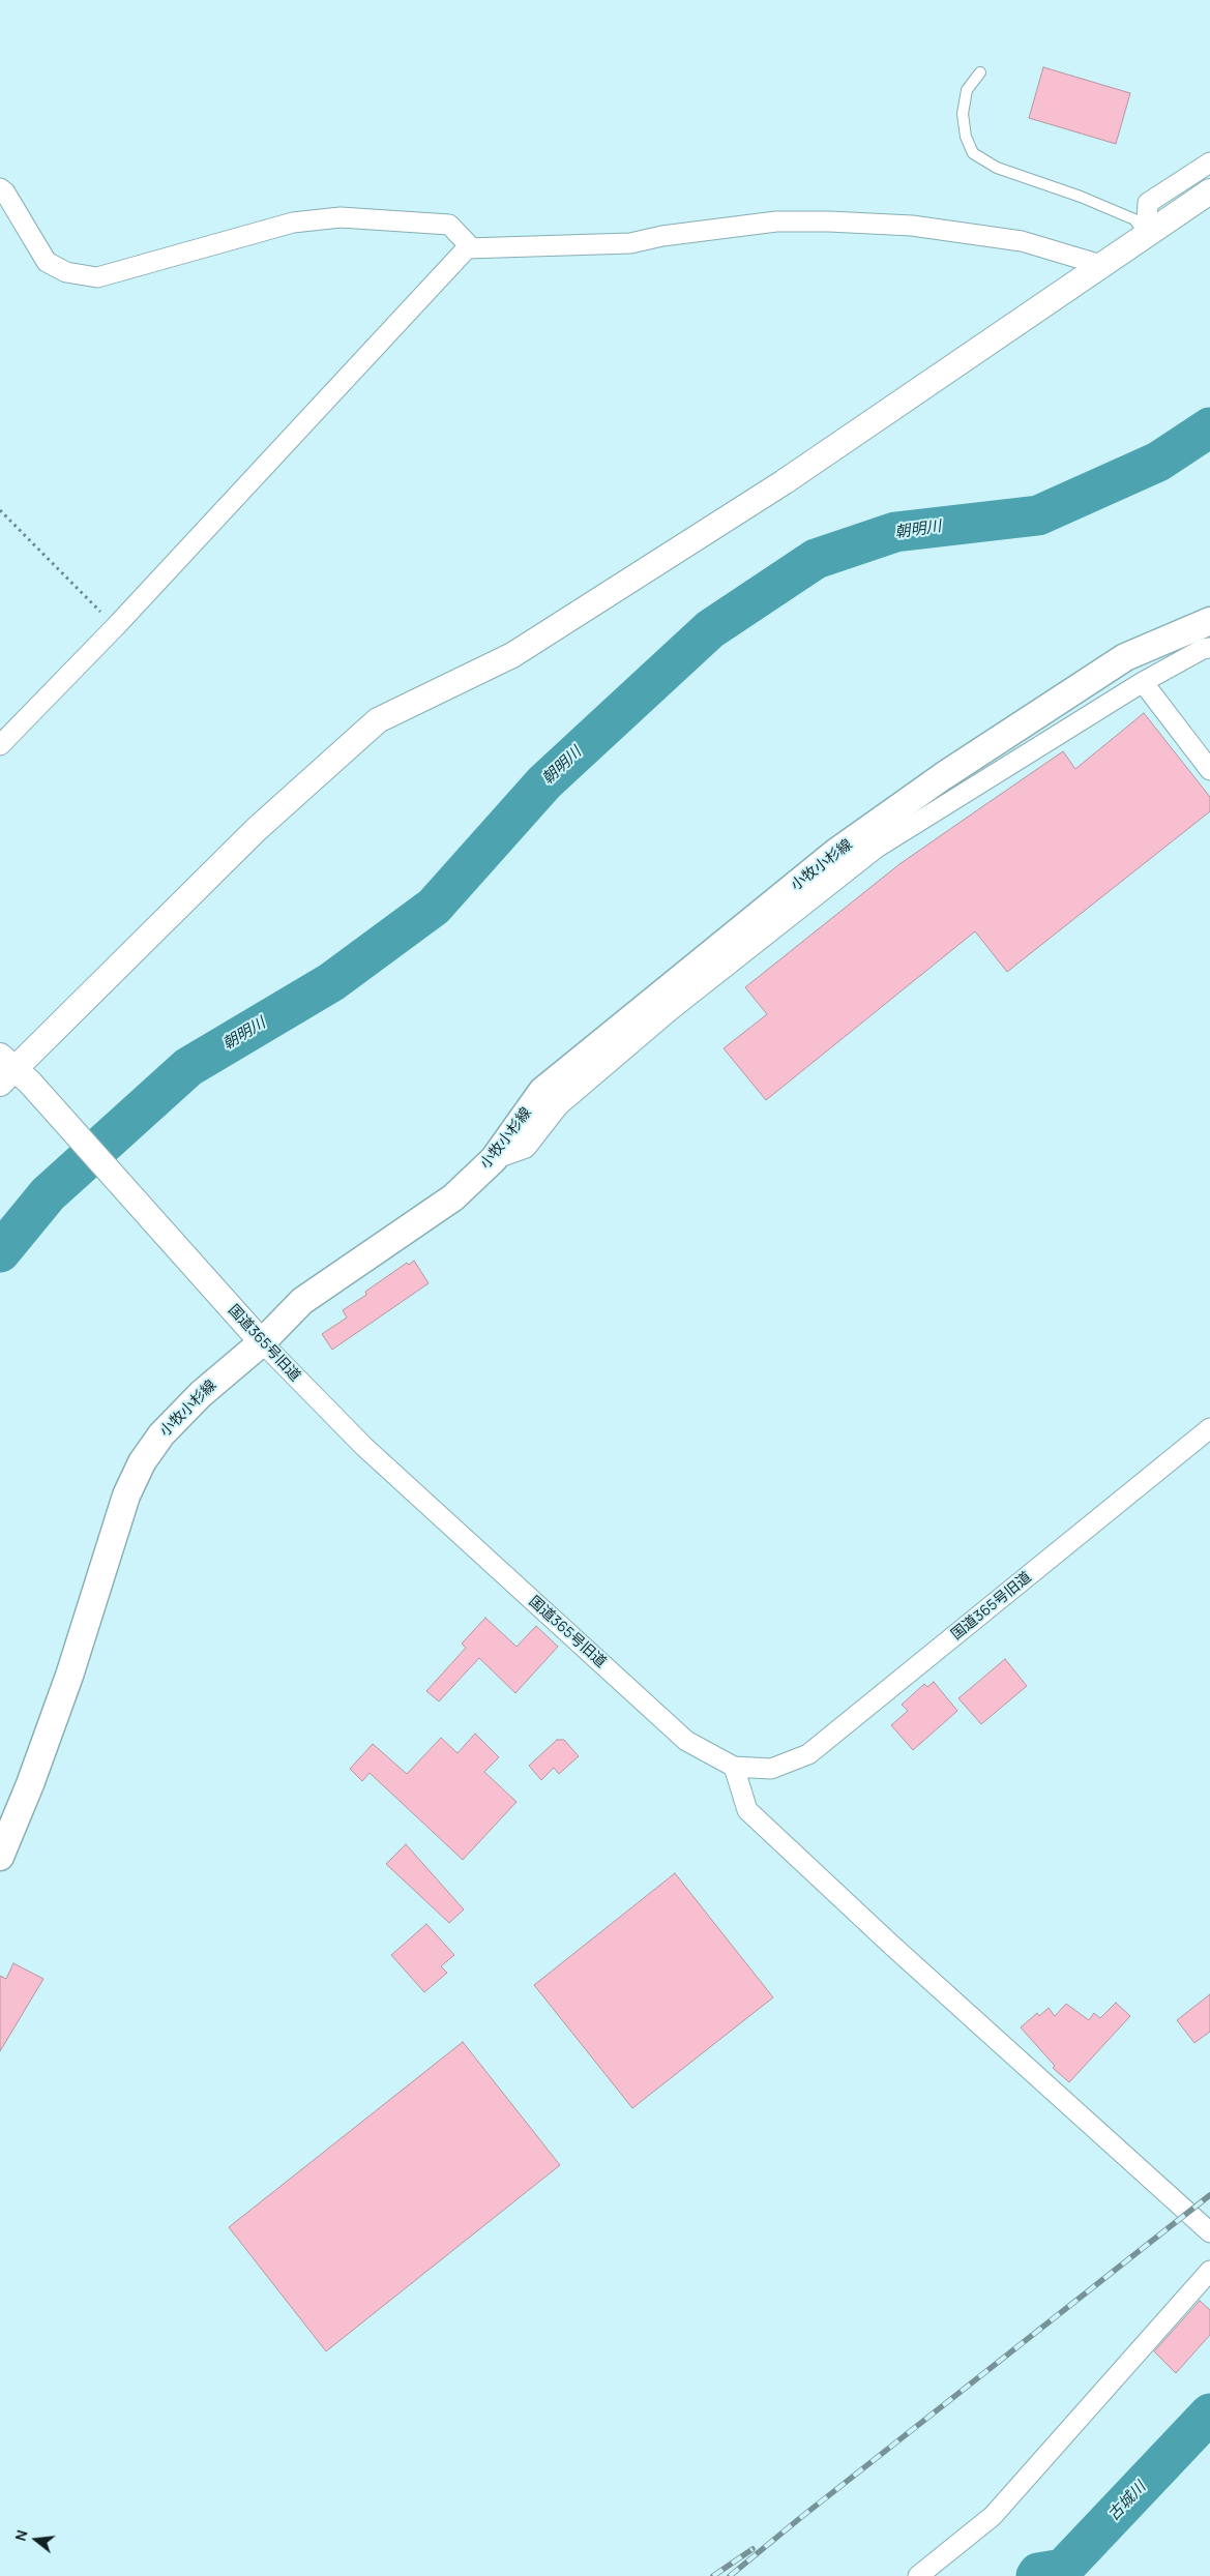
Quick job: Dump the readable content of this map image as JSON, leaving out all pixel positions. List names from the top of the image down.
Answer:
{
  "streets": {
    "main road": ["小牧小杉線"],
    "street": ["国道365号旧道"]
  },
  "crossings": [
    ["小牧小杉線", "国道365号旧道"]
  ],
  "water": ["朝明川", "古城川"],
  "north": "left"
}
